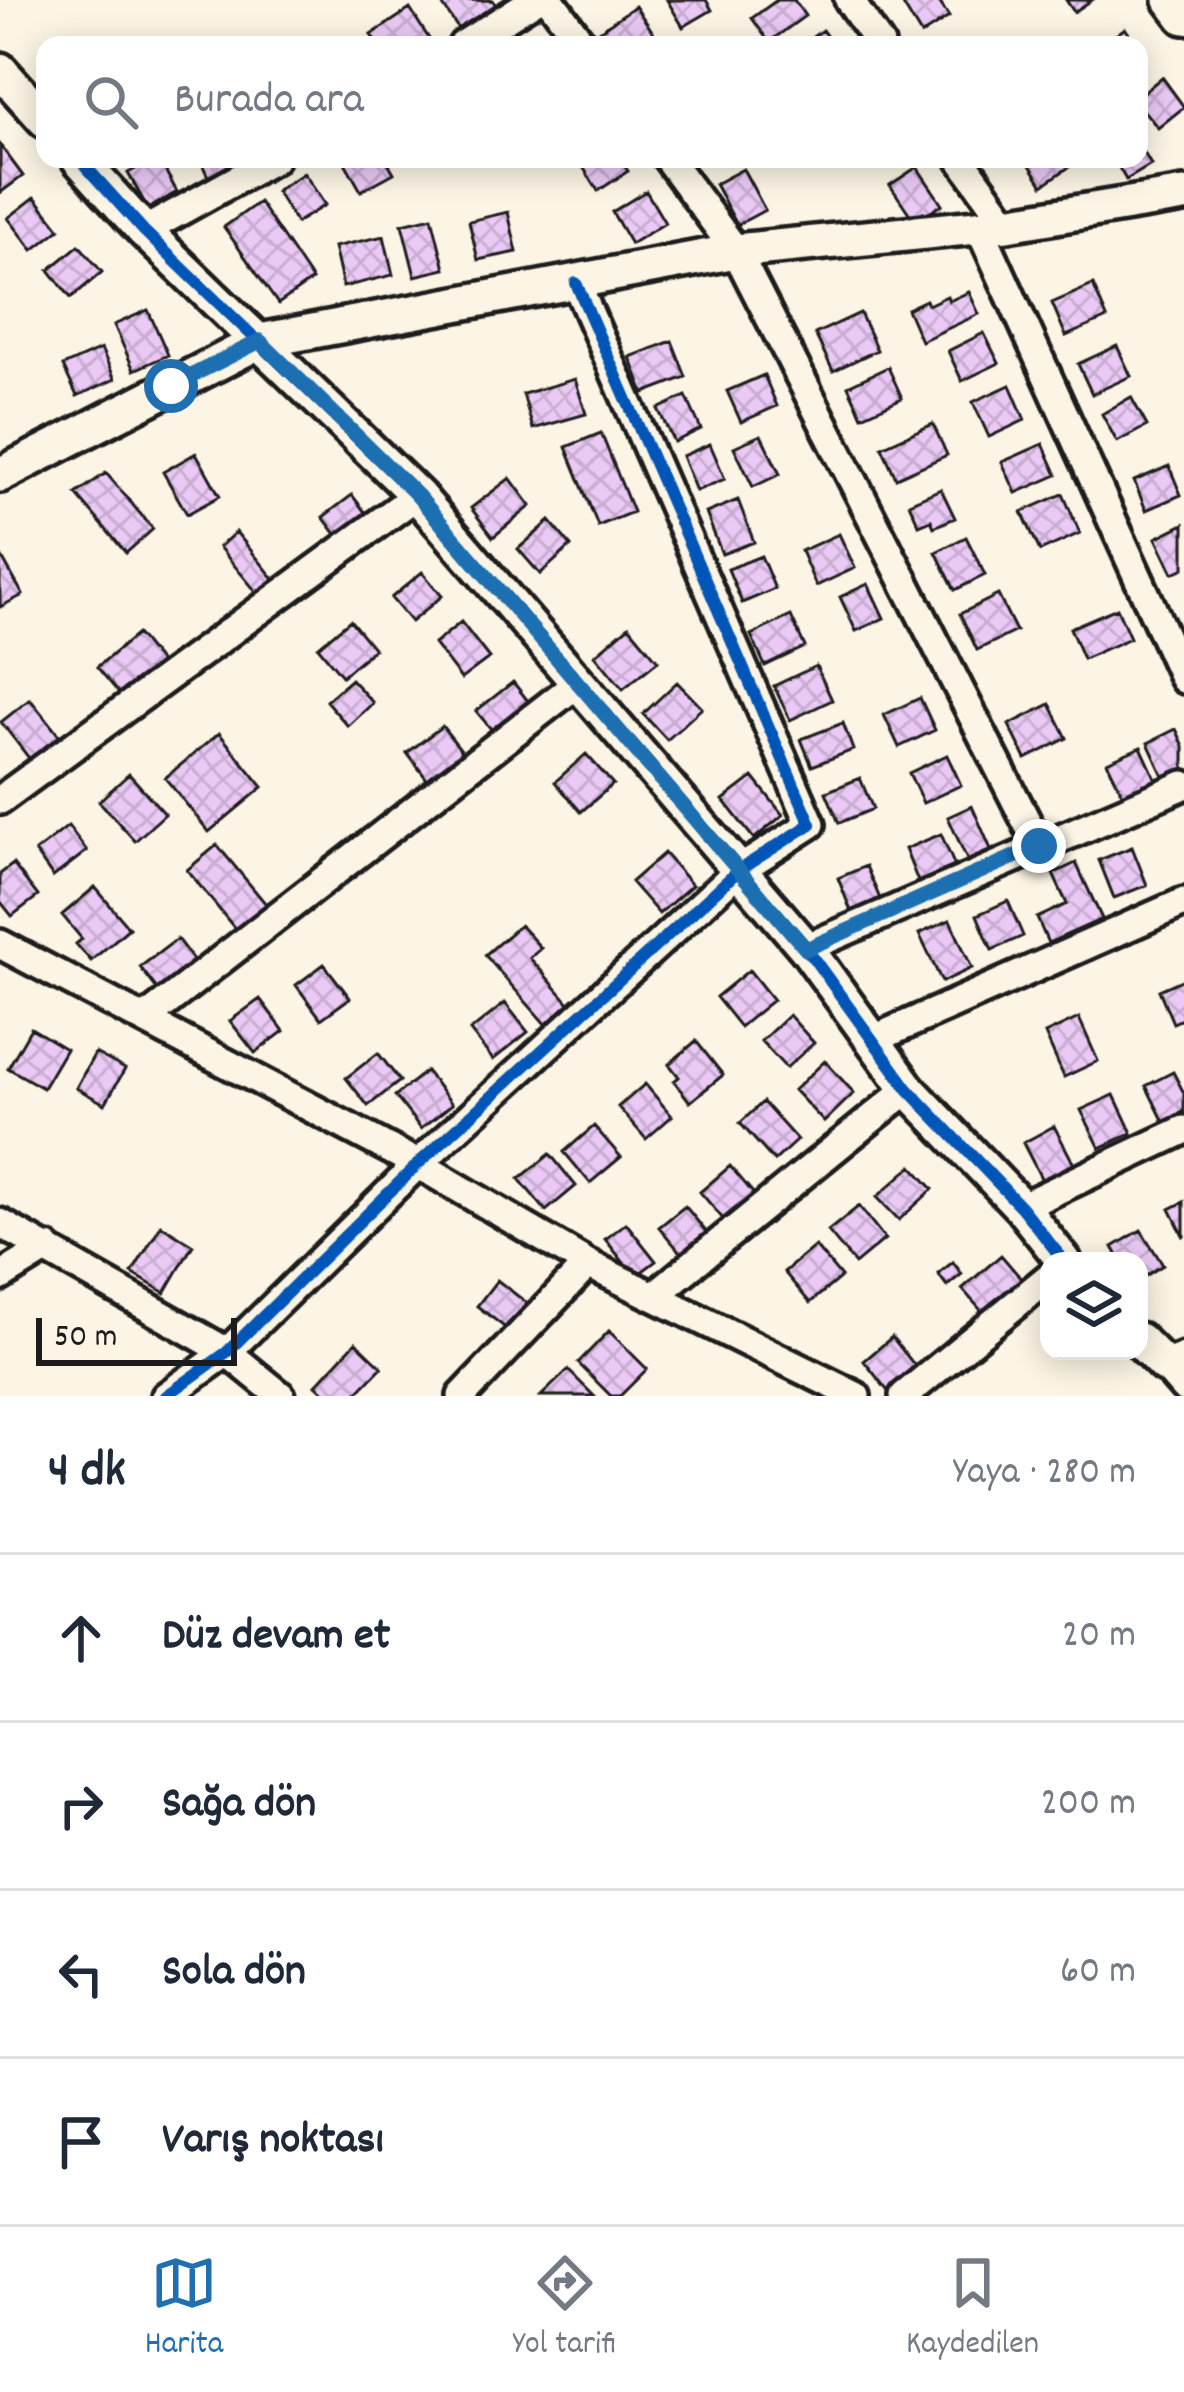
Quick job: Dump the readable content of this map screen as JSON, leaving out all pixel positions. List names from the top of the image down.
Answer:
{
  "scale_bar": "50 m",
  "page": {
    "search": "Burada ara",
    "scale": "50 m",
    "heading": ["4 dk", "Yaya · 280 m"],
    "list": [
      ["Düz devam et", "20 m"],
      ["Sağa dön", "200 m"],
      ["Sola dön", "60 m"],
      "Varış noktası"
    ],
    "nav": ["Harita", "Yol tarifi", "Kaydedilen"]
  }
}
